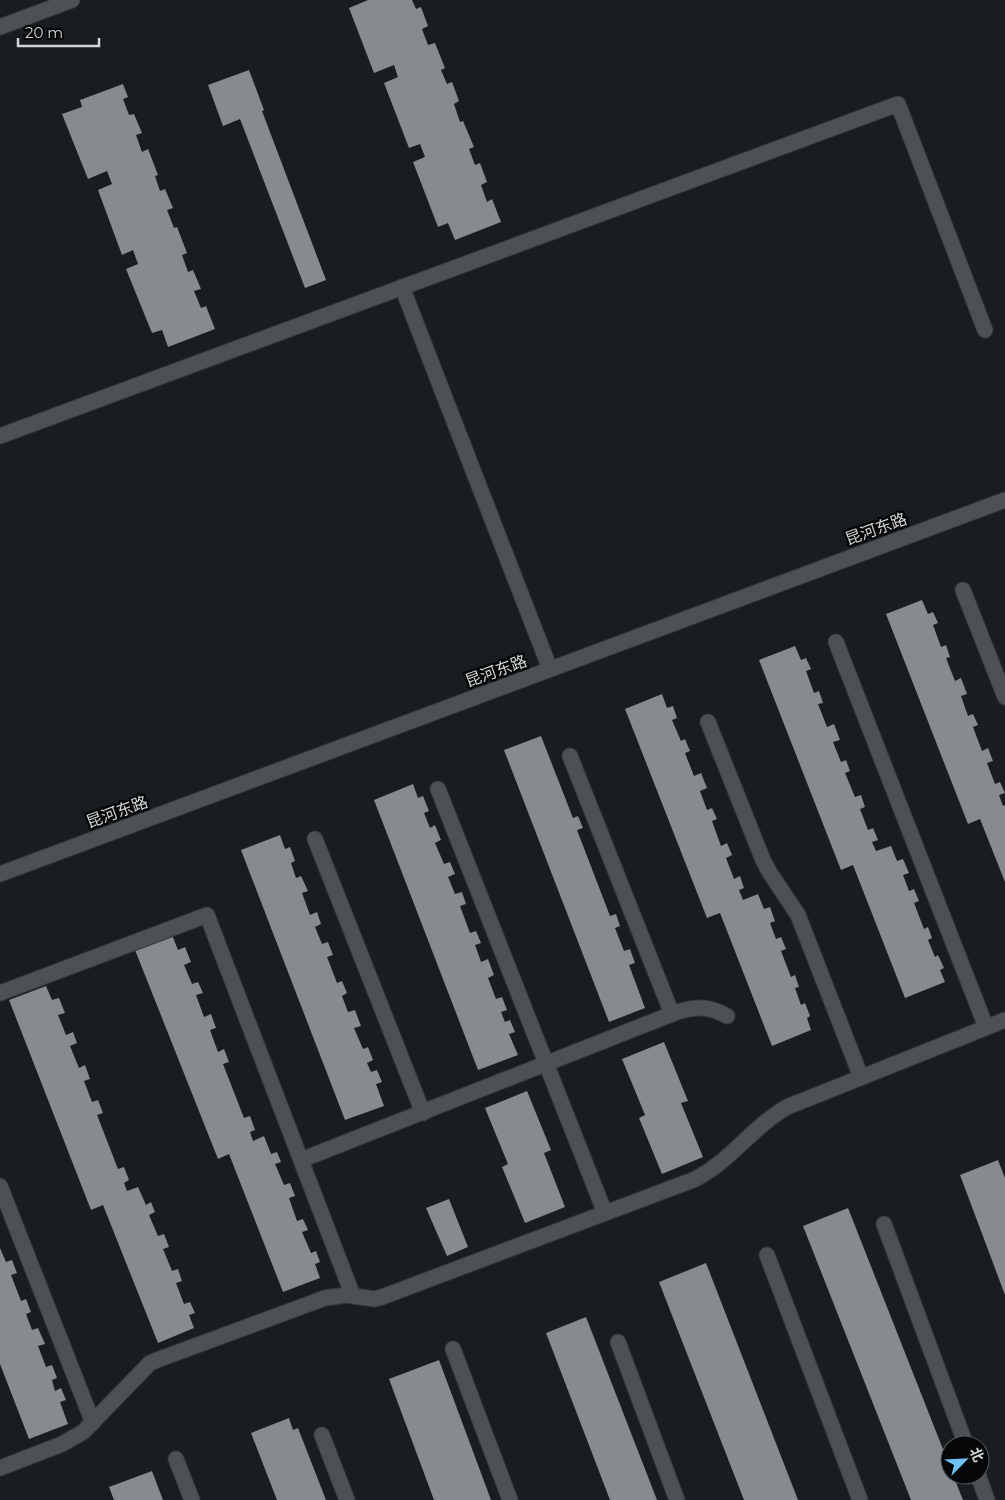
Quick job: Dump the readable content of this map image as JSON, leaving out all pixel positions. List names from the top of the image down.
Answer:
{
  "streets": {
    "street": ["昆河东路"]
  },
  "scale_bar": "20 m",
  "north": "top right"
}
